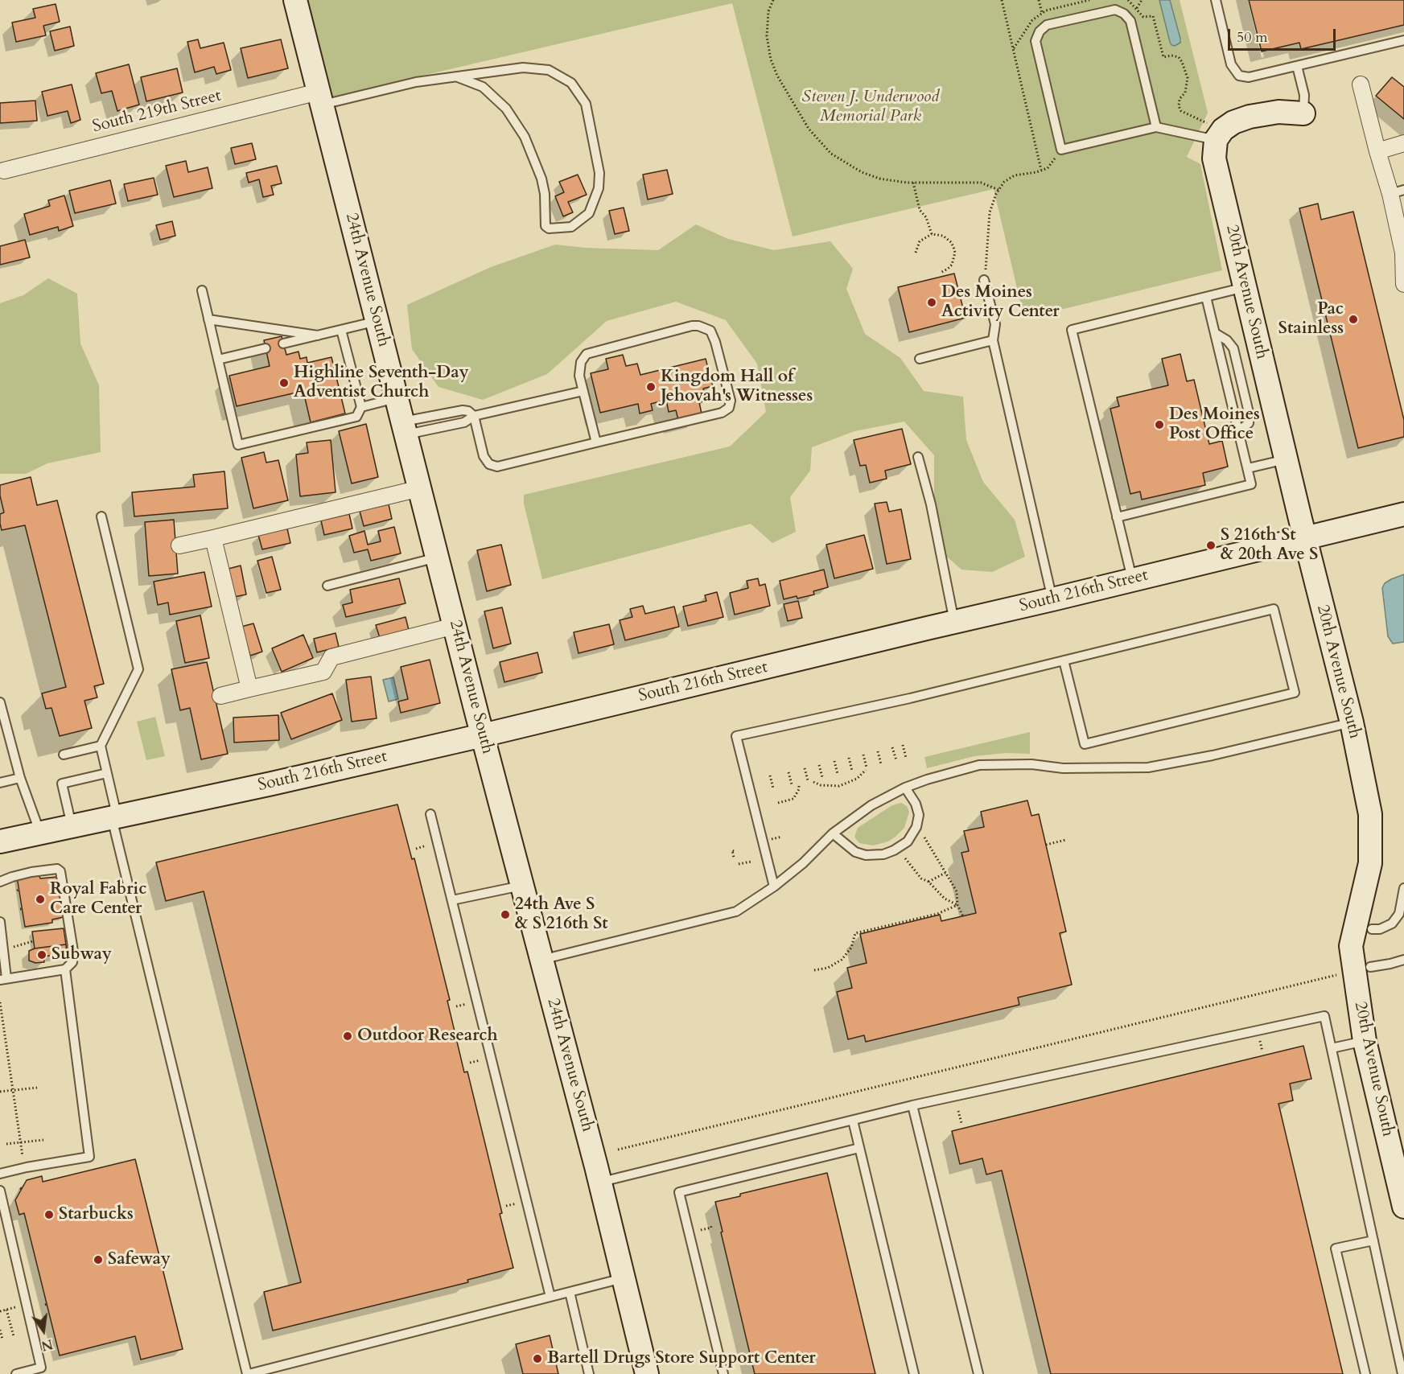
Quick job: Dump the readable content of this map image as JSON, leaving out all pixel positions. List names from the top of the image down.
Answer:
{
  "streets": {
    "street": [
      "South 219th Street",
      "24th Avenue South",
      "20th Avenue South",
      "South 216th Street"
    ]
  },
  "crossings": [
    ["South 219th Street", "24th Avenue South"],
    ["24th Avenue South", "South 216th Street"],
    ["20th Avenue South", "South 216th Street"]
  ],
  "parks": ["Steven J. Underwood Memorial Park"],
  "places": [
    "Des Moines Activity Center",
    "Pac Stainless",
    "Highline Seventh-Day Adventist Church",
    "Kingdom Hall of Jehovah's Witnesses",
    "Des Moines Post Office",
    "S 216th St & 20th Ave S",
    "Royal Fabric Care Center",
    "24th Ave S & S 216th St",
    "Subway",
    "Outdoor Research",
    "Starbucks",
    "Safeway",
    "Bartell Drugs Store Support Center"
  ],
  "scale_bar": "50 m",
  "north": "bottom"
}
